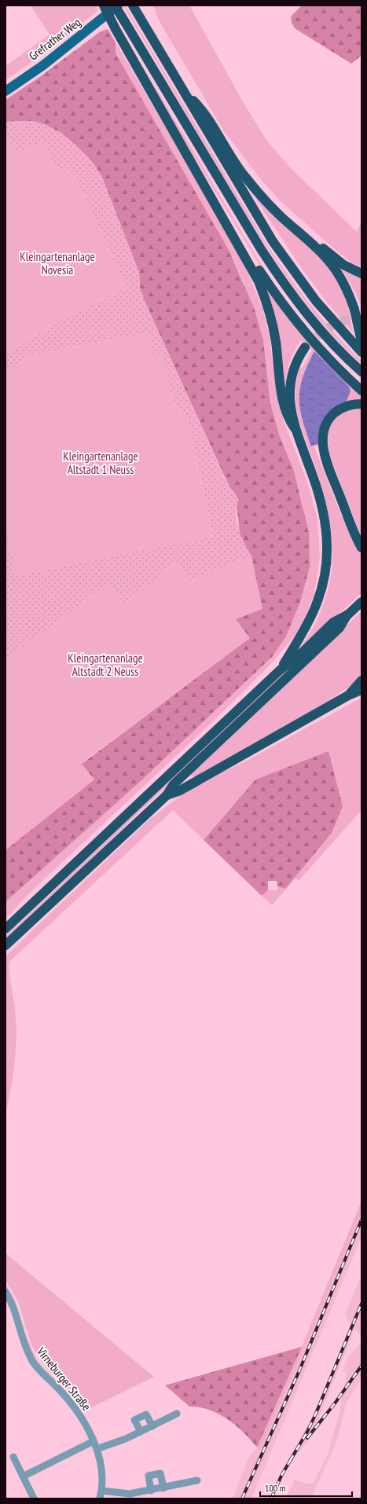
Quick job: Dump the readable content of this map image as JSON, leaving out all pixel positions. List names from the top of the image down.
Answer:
{
  "streets": {
    "main road": ["Grefrather Weg"],
    "street": ["Virneburger Straße"]
  },
  "parks": ["Kleingartenanlage Novesia", "Kleingartenanlage Altstadt 1 Neuss", "Kleingartenanlage Altstadt 2 Neuss"],
  "scale_bar": "100 m"
}
